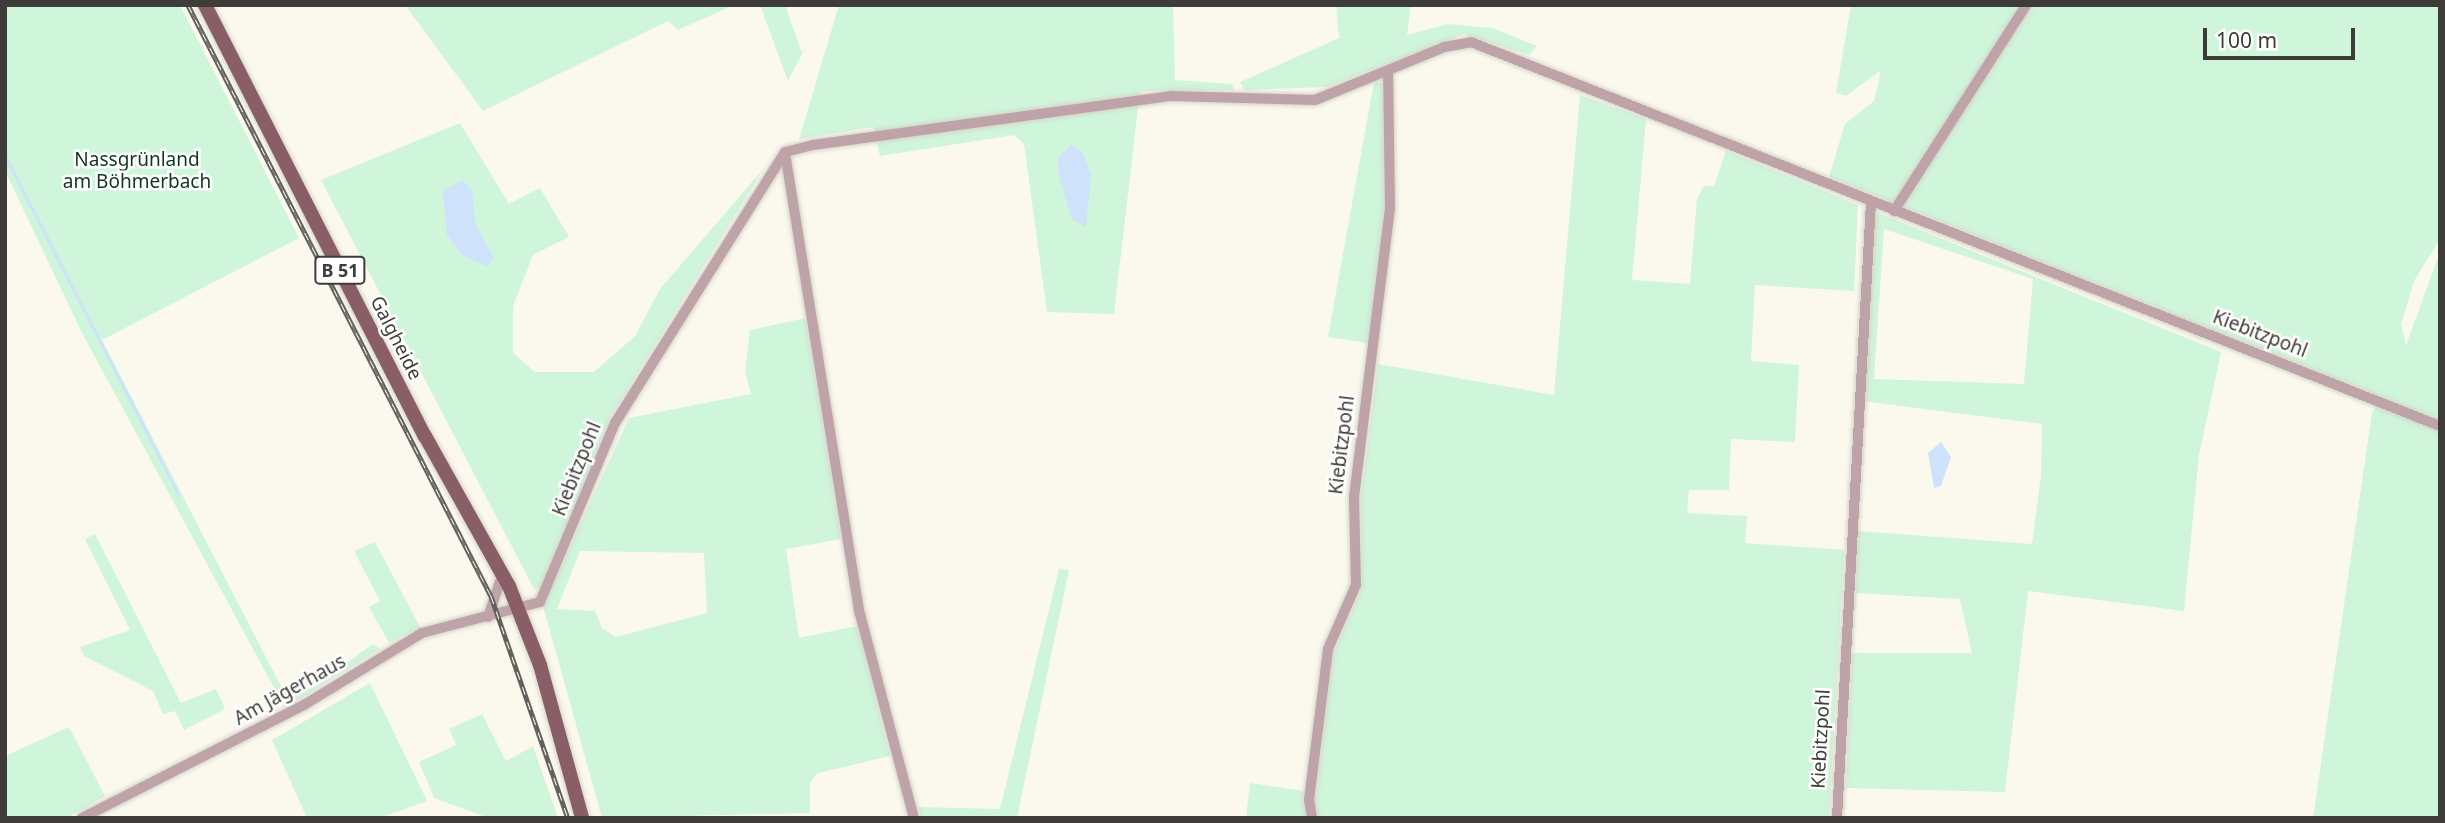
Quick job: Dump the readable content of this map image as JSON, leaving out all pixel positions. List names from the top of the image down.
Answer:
{
  "streets": {
    "main road": ["B 51", "Galgheide"],
    "street": ["Kiebitzpohl", "Am Jägerhaus"]
  },
  "crossings": [
    ["B 51", "Kiebitzpohl"],
    ["B 51", "Galgheide"],
    ["B 51", "Am Jägerhaus"],
    ["Kiebitzpohl", "Galgheide"],
    ["Kiebitzpohl", "Am Jägerhaus"],
    ["Galgheide", "Am Jägerhaus"]
  ],
  "parks": ["Nassgrünland am Böhmerbach"],
  "scale_bar": "100 m"
}
